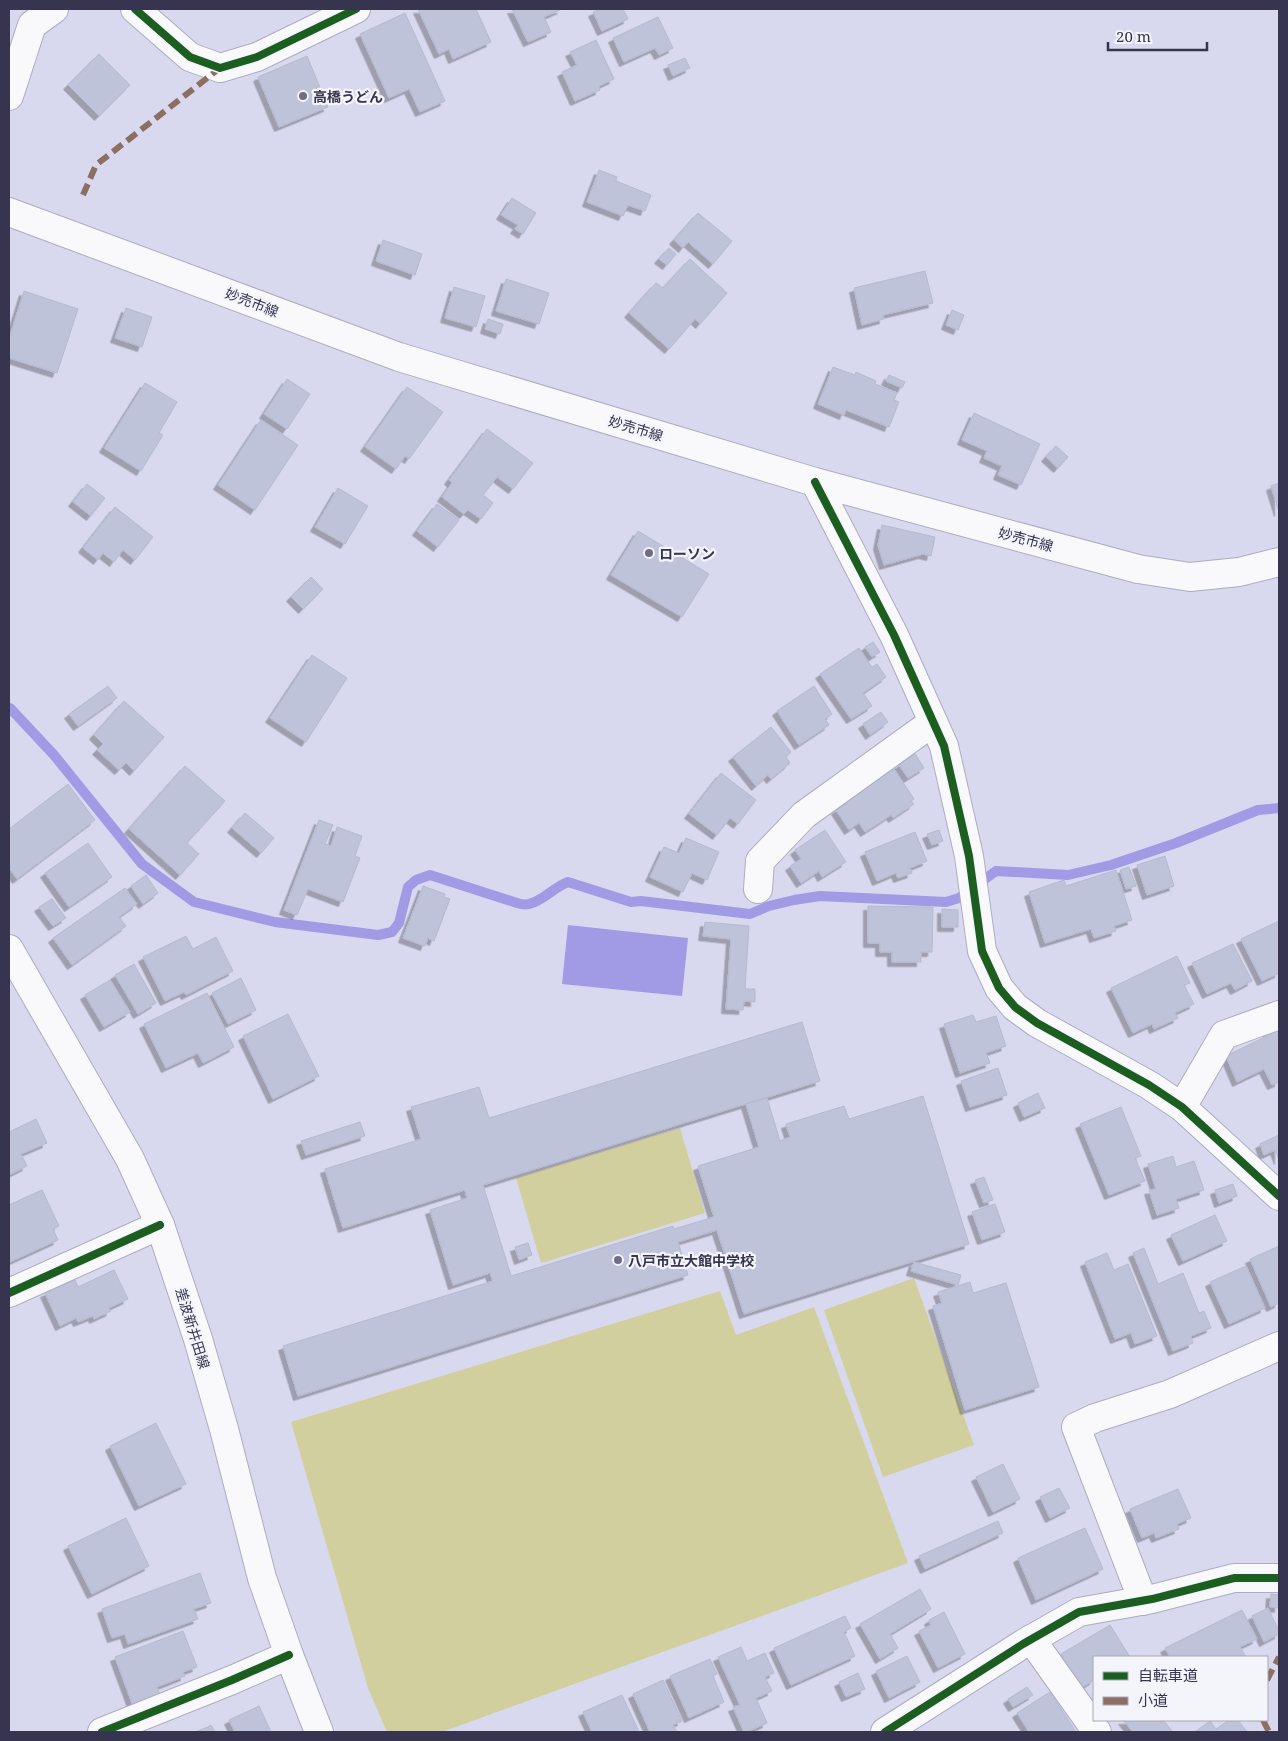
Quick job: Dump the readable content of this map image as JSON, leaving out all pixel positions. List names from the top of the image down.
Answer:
{
  "streets": {
    "street": ["妙売市線", "差波新井田線"]
  },
  "places": ["高橋うどん", "ローソン", "八戸市立大館中学校"],
  "legend": ["自転車道", "小道"],
  "scale_bar": "20 m"
}
